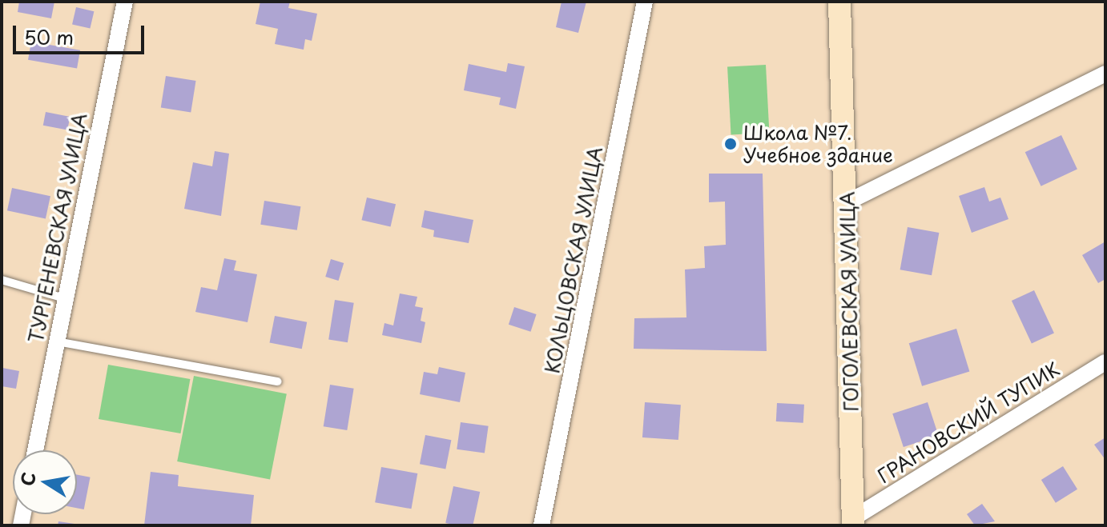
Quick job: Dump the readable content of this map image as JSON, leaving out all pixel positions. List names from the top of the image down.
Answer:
{
  "streets": {
    "street": [
      "ТУРГЕНЕВСКАЯ УЛИЦА",
      "КОЛЬЦОВСКАЯ УЛИЦА",
      "ГОГОЛЕВСКАЯ УЛИЦА",
      "ГРАНОВСКИЙ ТУПИК"
    ]
  },
  "crossings": [
    ["ГОГОЛЕВСКАЯ УЛИЦА", "ГРАНОВСКИЙ ТУПИК"]
  ],
  "places": ["Школа №7. Учебное здание"],
  "scale_bar": "50 m",
  "north": "left"
}
